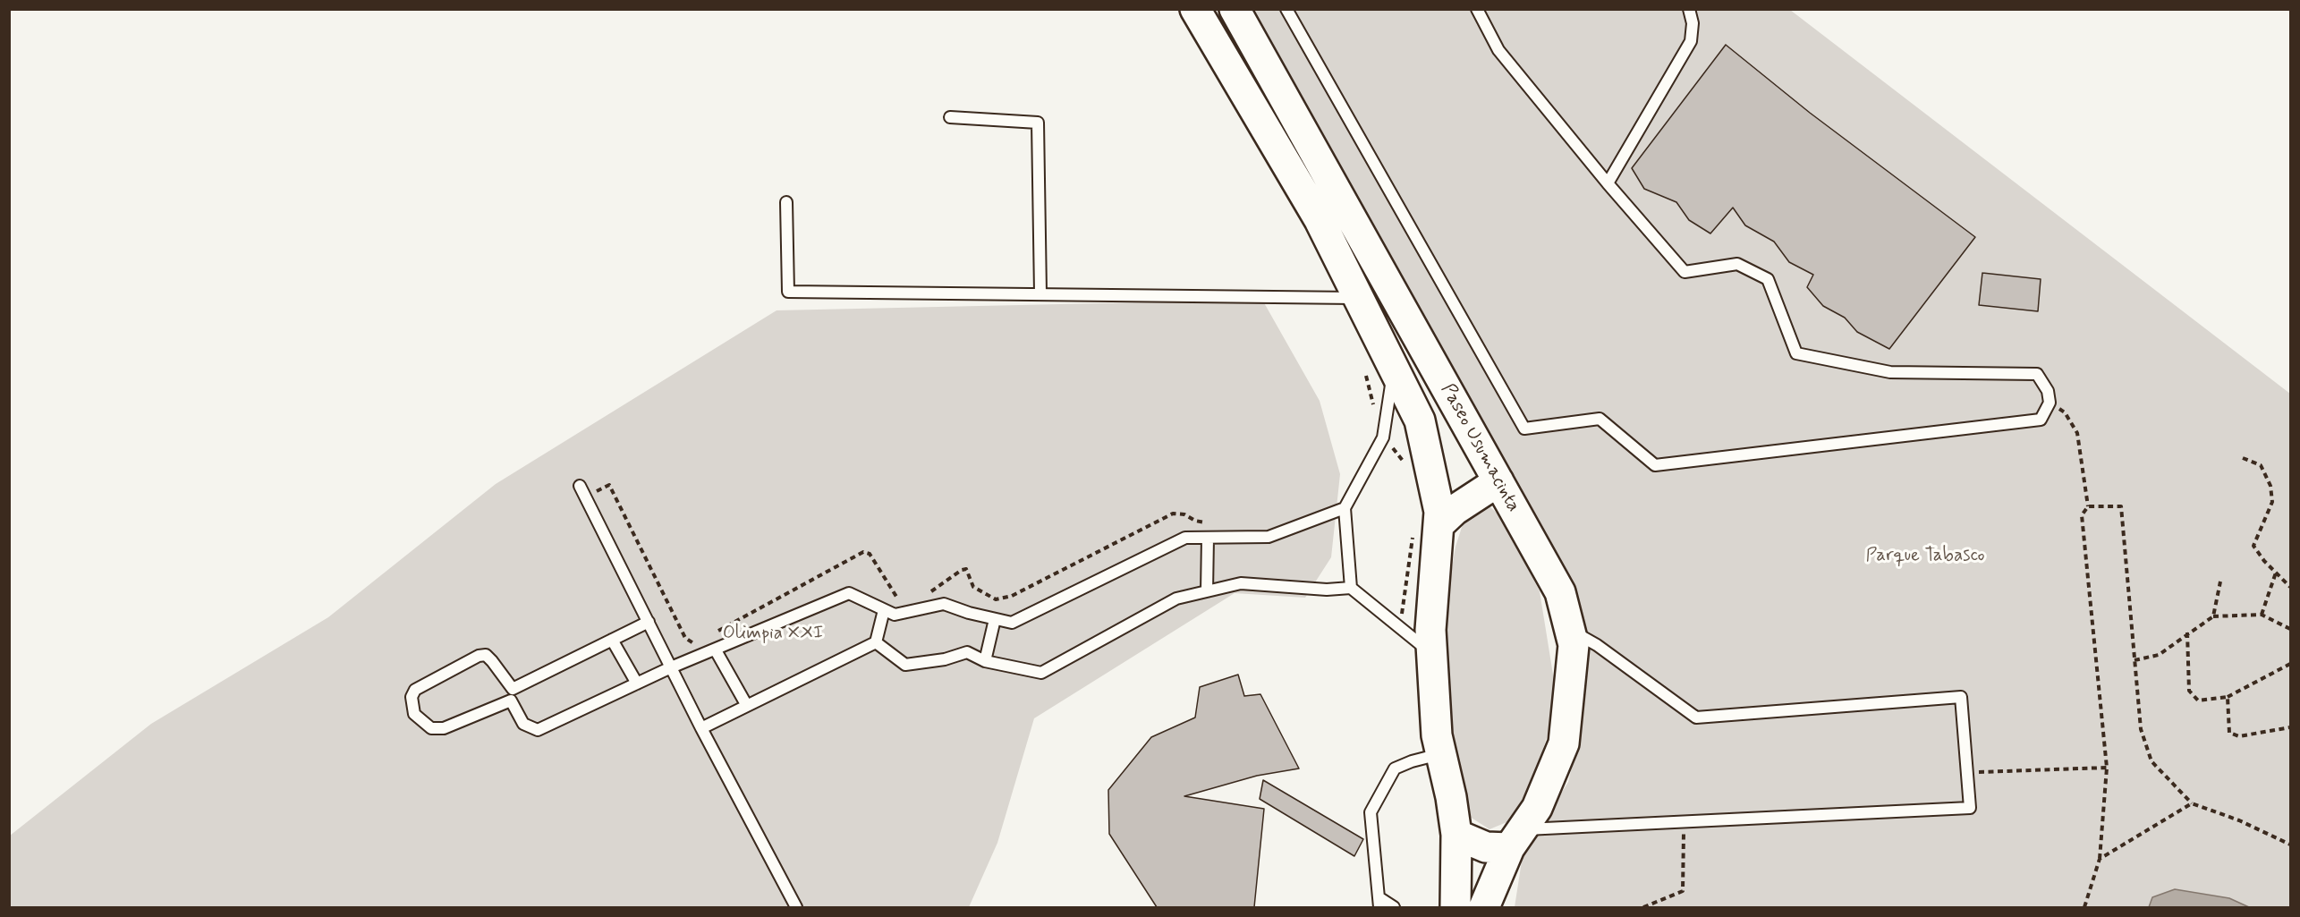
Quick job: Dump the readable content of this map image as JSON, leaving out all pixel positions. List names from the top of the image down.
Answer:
{
  "streets": {
    "main road": ["Paseo Usumacinta"]
  },
  "parks": ["Parque Tabasco", "Olimpia XXI"]
}
